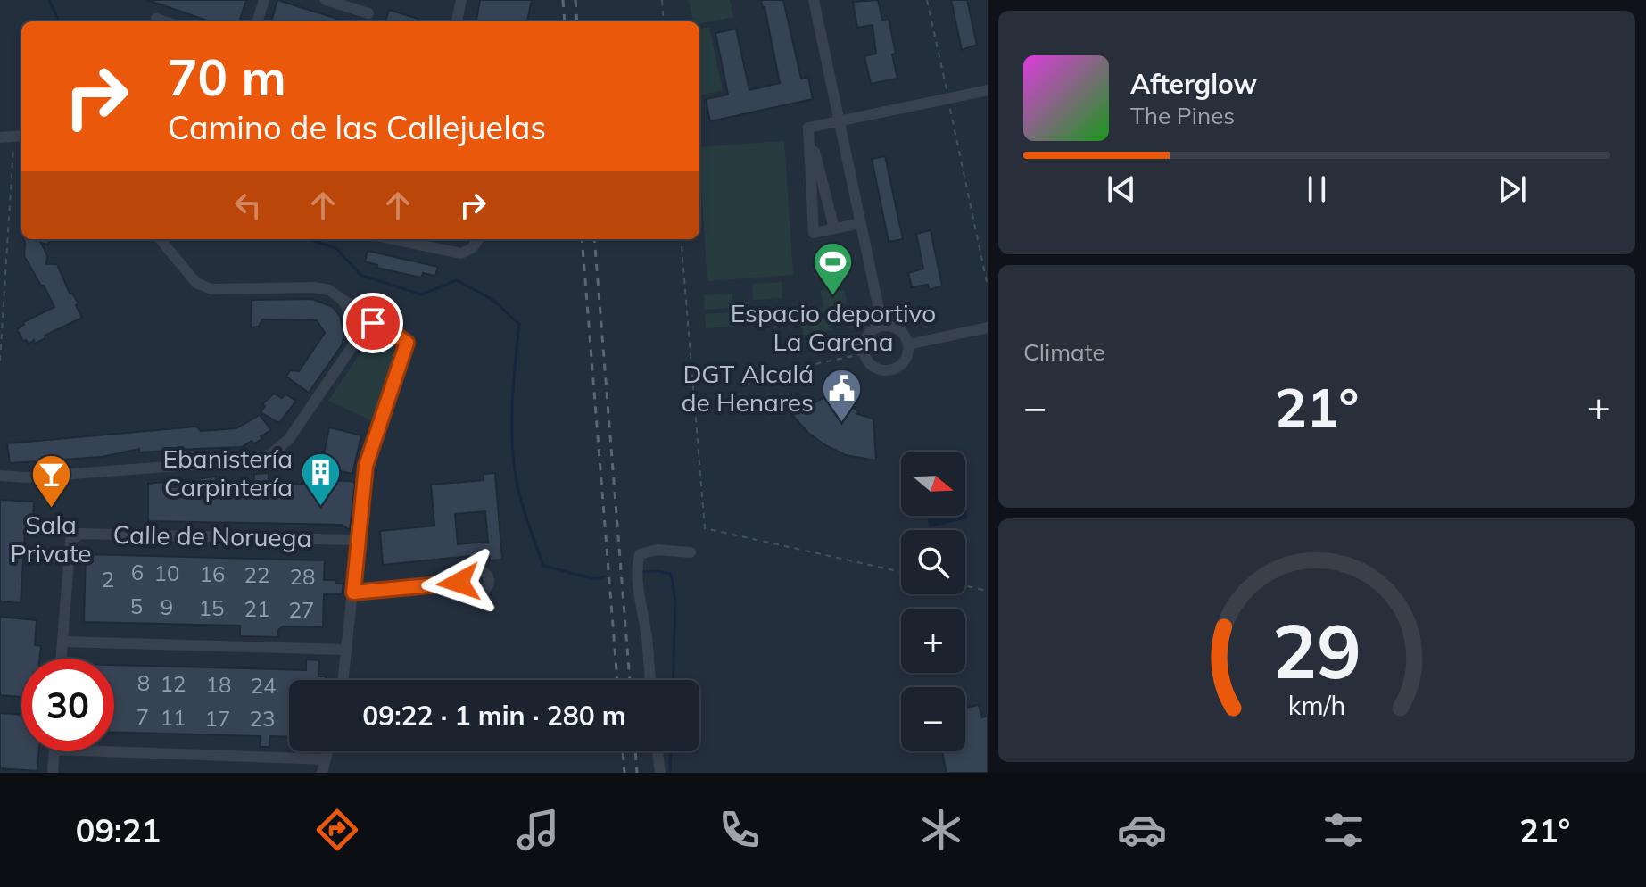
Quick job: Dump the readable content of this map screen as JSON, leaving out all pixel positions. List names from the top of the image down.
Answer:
{
  "streets": {
    "street": ["Calle de Noruega"]
  },
  "places": {
    "sports": ["Espacio deportivo La Garena"],
    "public building": ["DGT Alcalá de Henares"],
    "building": ["Ebanistería Carpintería"],
    "bar": ["Sala Private"]
  },
  "house_numbers": [
    "6",
    "10",
    "16",
    "22",
    "28",
    "2",
    "5",
    "9",
    "15",
    "21",
    "27",
    "8",
    "12",
    "18",
    "24",
    "7",
    "11",
    "17",
    "23"
  ],
  "north": "right",
  "page": {
    "turn": ["70 m", "Camino de las Callejuelas"],
    "song": ["Afterglow", "The Pines"],
    "tile": "Climate",
    "heat": ["−", "21°", "+"],
    "map_buttons": ["+", "−"],
    "limit": "30",
    "trip": "09:22 · 1 min · 280 m",
    "tabs": ["09:21", "21°"],
    "gauge": ["29", "km/h"]
  }
}
